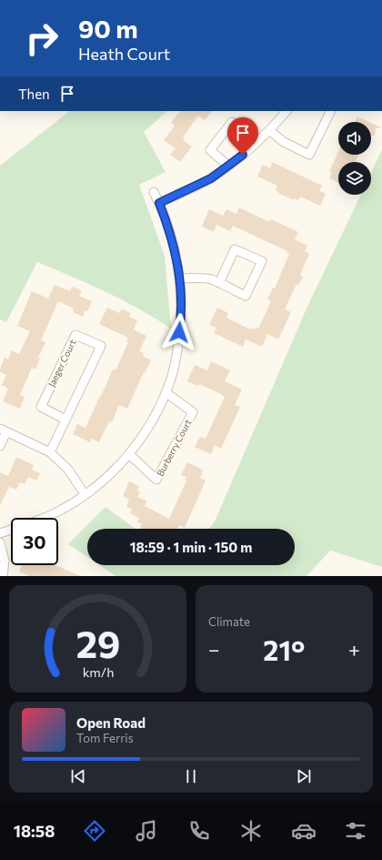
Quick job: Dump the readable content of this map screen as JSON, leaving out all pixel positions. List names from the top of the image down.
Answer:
{
  "streets": {
    "street": ["Jaeger Court", "Burberry Court"]
  },
  "page": {
    "turn": ["90 m", "Heath Court"],
    "then": "Then",
    "limit": "30",
    "trip": "18:59 · 1 min · 150 m",
    "tile": "Climate",
    "heat": ["−", "21°", "+"],
    "song": ["Open Road", "Tom Ferris"],
    "tabs": "18:58",
    "gauge": ["29", "km/h"]
  }
}
